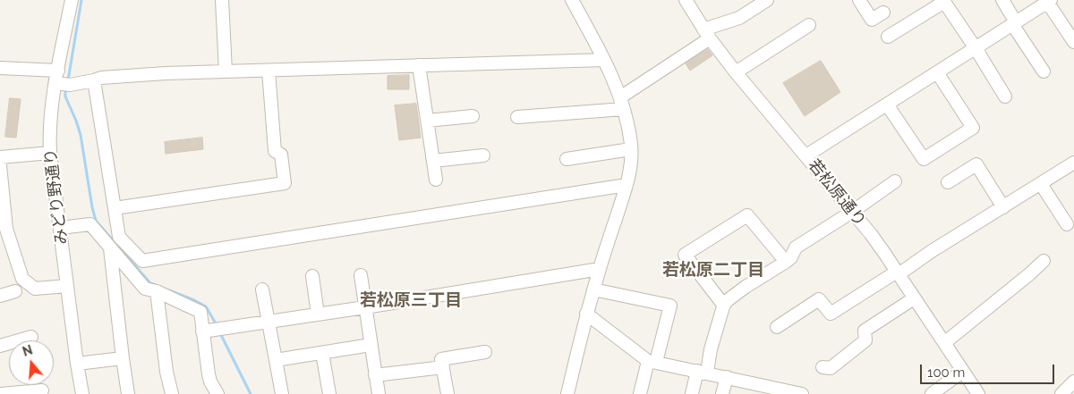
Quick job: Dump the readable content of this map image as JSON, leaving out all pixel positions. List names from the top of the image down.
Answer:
{
  "streets": {
    "street": ["若松原通り", "みどり野通り"]
  },
  "districts": ["若松原二丁目", "若松原三丁目"],
  "scale_bar": "100 m",
  "north": "top"
}
